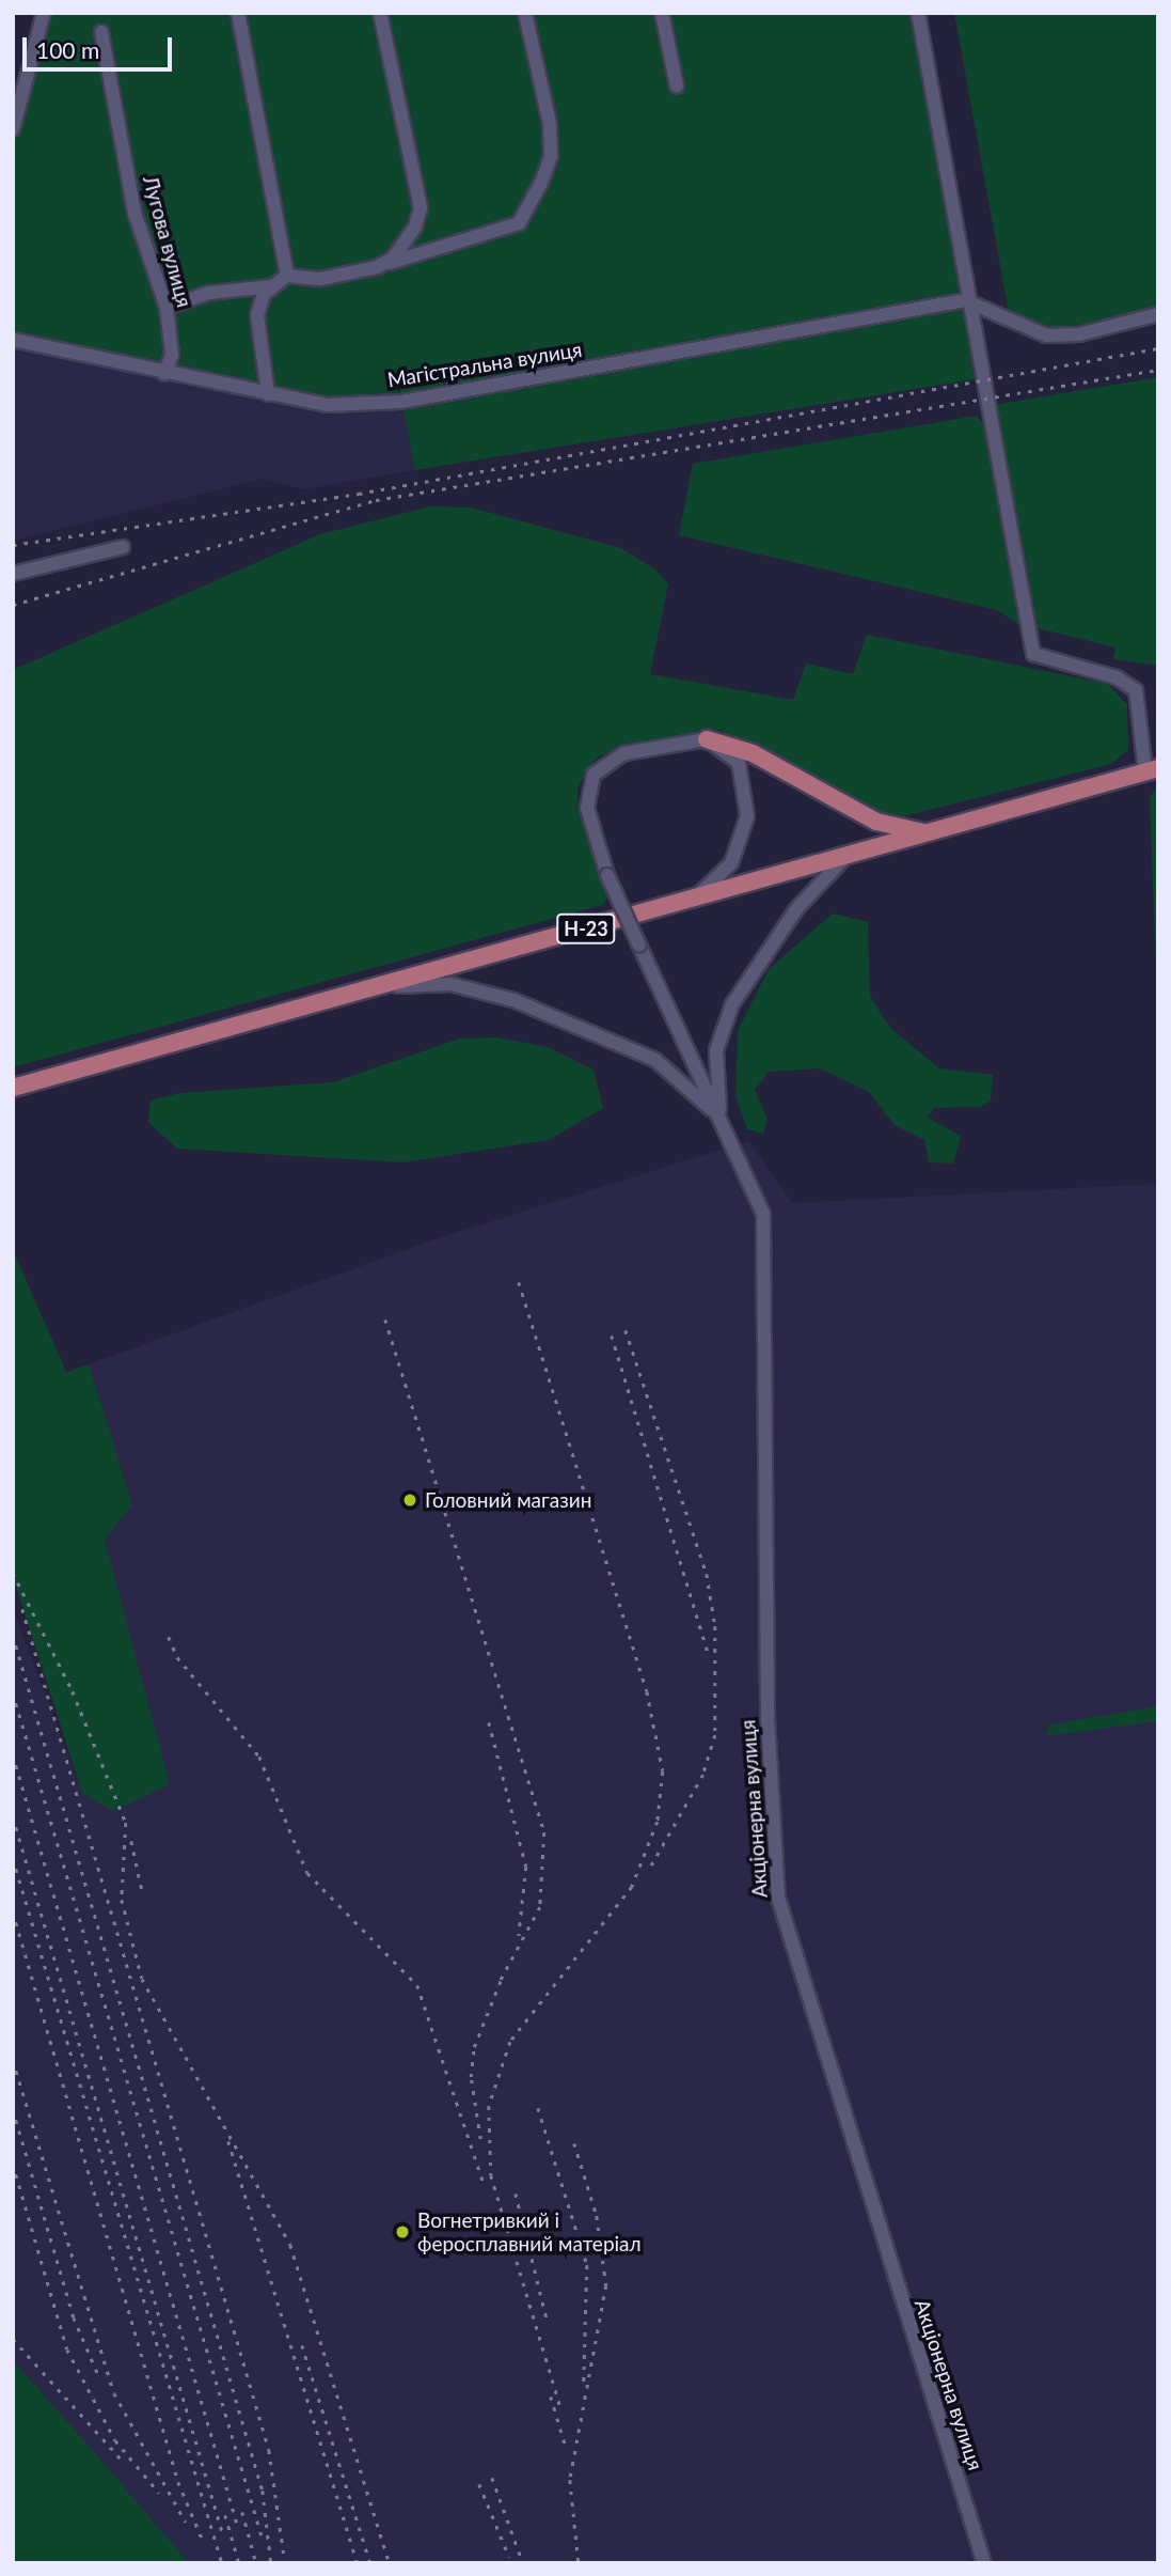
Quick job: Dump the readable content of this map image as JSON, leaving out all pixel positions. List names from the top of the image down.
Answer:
{
  "streets": {
    "main road": ["Н-23"],
    "street": ["Лугова вулиця", "Магістральна вулиця", "Акціонерна вулиця"]
  },
  "crossings": [
    ["Лугова вулиця", "Магістральна вулиця"]
  ],
  "places": ["Головний магазин", "Вогнетривкий і феросплавний матеріал"],
  "scale_bar": "100 m"
}
